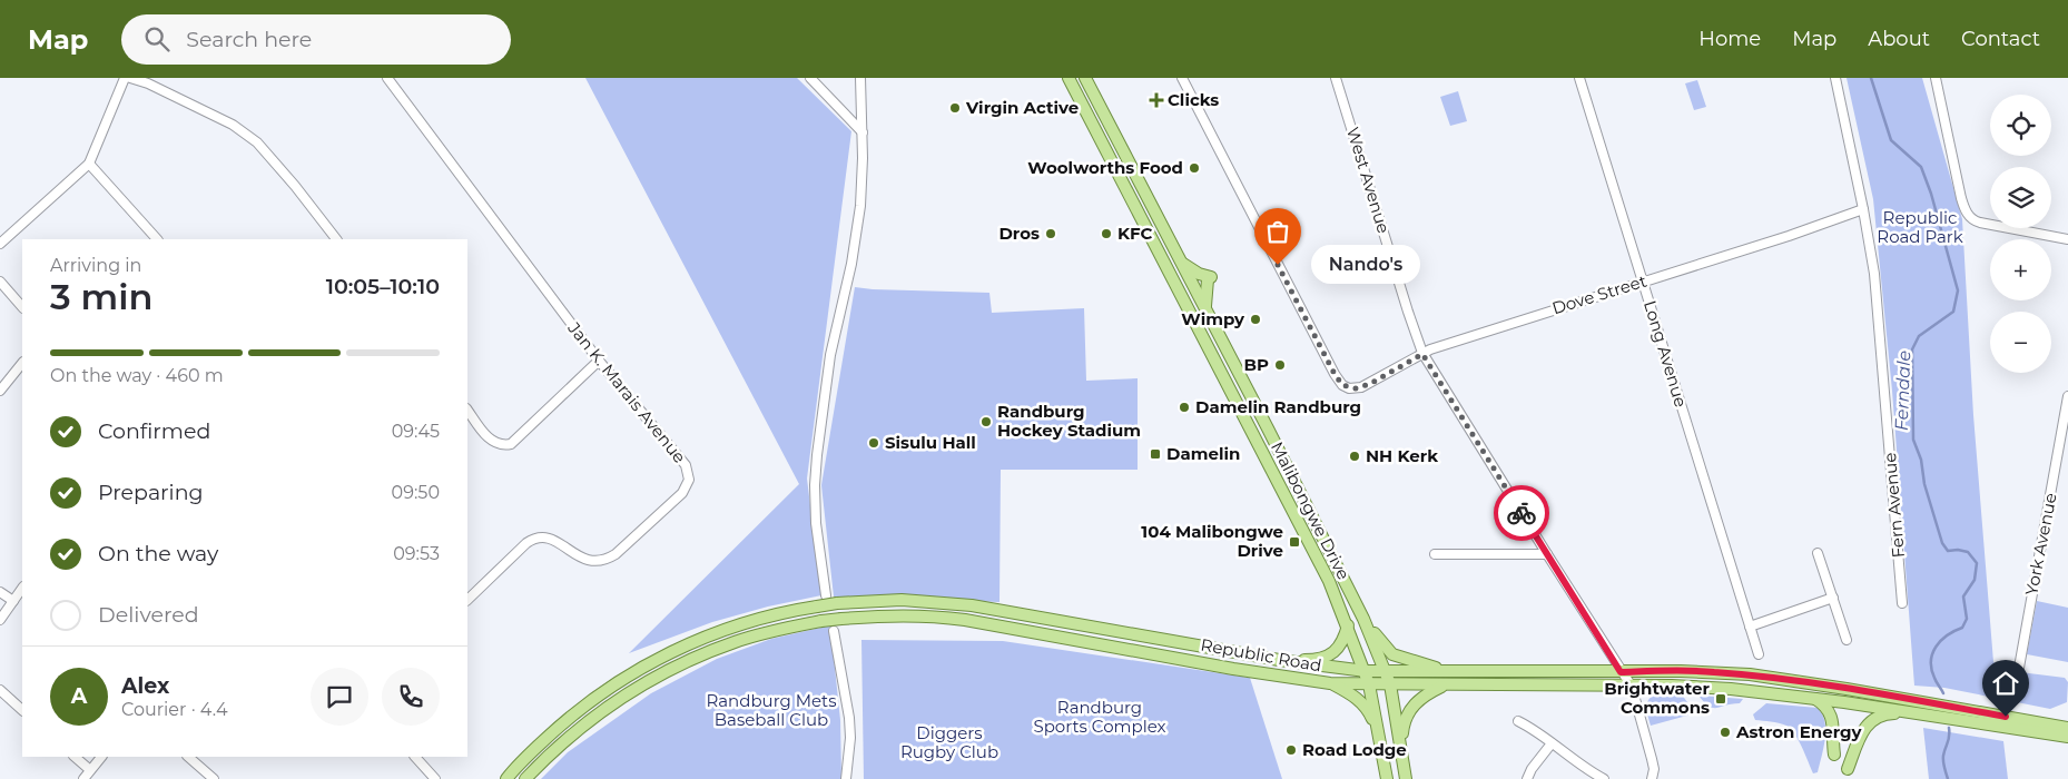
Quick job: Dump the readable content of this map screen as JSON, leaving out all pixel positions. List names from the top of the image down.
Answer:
{
  "streets": {
    "main road": ["Malibongwe Drive", "Republic Road"],
    "street": [
      "West Avenue",
      "Dove Street",
      "Long Avenue",
      "Jan K. Marais Avenue",
      "Fern Avenue",
      "York Avenue"
    ]
  },
  "crossings": [
    ["West Avenue", "Dove Street"],
    ["West Avenue", "Republic Road"],
    ["Dove Street", "Long Avenue"],
    ["Dove Street", "Fern Avenue"],
    ["Malibongwe Drive", "Republic Road"]
  ],
  "water": ["Ferndale"],
  "parks": [
    "Republic Road Park",
    "Randburg Mets Baseball Club",
    "Randburg Sports Complex",
    "Diggers Rugby Club"
  ],
  "places": {
    "health": ["Clicks"],
    "other": [
      "Virgin Active",
      "Woolworths Food",
      "Dros",
      "KFC",
      "Nando's",
      "Wimpy",
      "BP",
      "Damelin Randburg",
      "Randburg Hockey Stadium",
      "Sisulu Hall",
      "NH Kerk",
      "Astron Energy",
      "Road Lodge"
    ],
    "transit": ["Damelin", "104 Malibongwe Drive", "Brightwater Commons"]
  },
  "page": {
    "header": "Map",
    "search": "Search here",
    "nav": [
      "Home",
      "Map",
      "About",
      "Contact"
    ],
    "map_buttons": ["+", "−"],
    "heading": ["3 min", "Arriving in", "10:05–10:10"],
    "panel": ["Alex", "Courier · 4.4"],
    "bubble": "Nando's",
    "bar": "On the way · 460 m",
    "list": [
      ["Confirmed", "09:45"],
      ["Preparing", "09:50"],
      ["On the way", "09:53"],
      "Delivered"
    ],
    "round": "A"
  }
}
